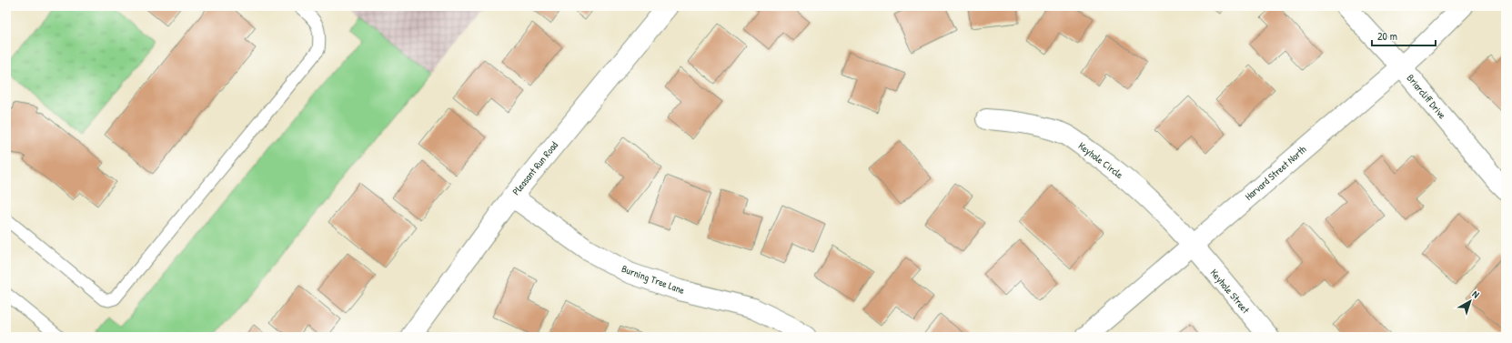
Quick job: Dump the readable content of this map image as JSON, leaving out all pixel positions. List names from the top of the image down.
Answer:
{
  "streets": {
    "street": [
      "Briarcliff Drive",
      "Keyhole Circle",
      "Pleasant Run Road",
      "Harvard Street North",
      "Burning Tree Lane",
      "Keyhole Street"
    ]
  },
  "crossings": [
    ["Briarcliff Drive", "Harvard Street North"],
    ["Keyhole Circle", "Harvard Street North"],
    ["Keyhole Circle", "Keyhole Street"],
    ["Pleasant Run Road", "Burning Tree Lane"],
    ["Harvard Street North", "Keyhole Street"]
  ],
  "scale_bar": "20 m",
  "north": "top right"
}
